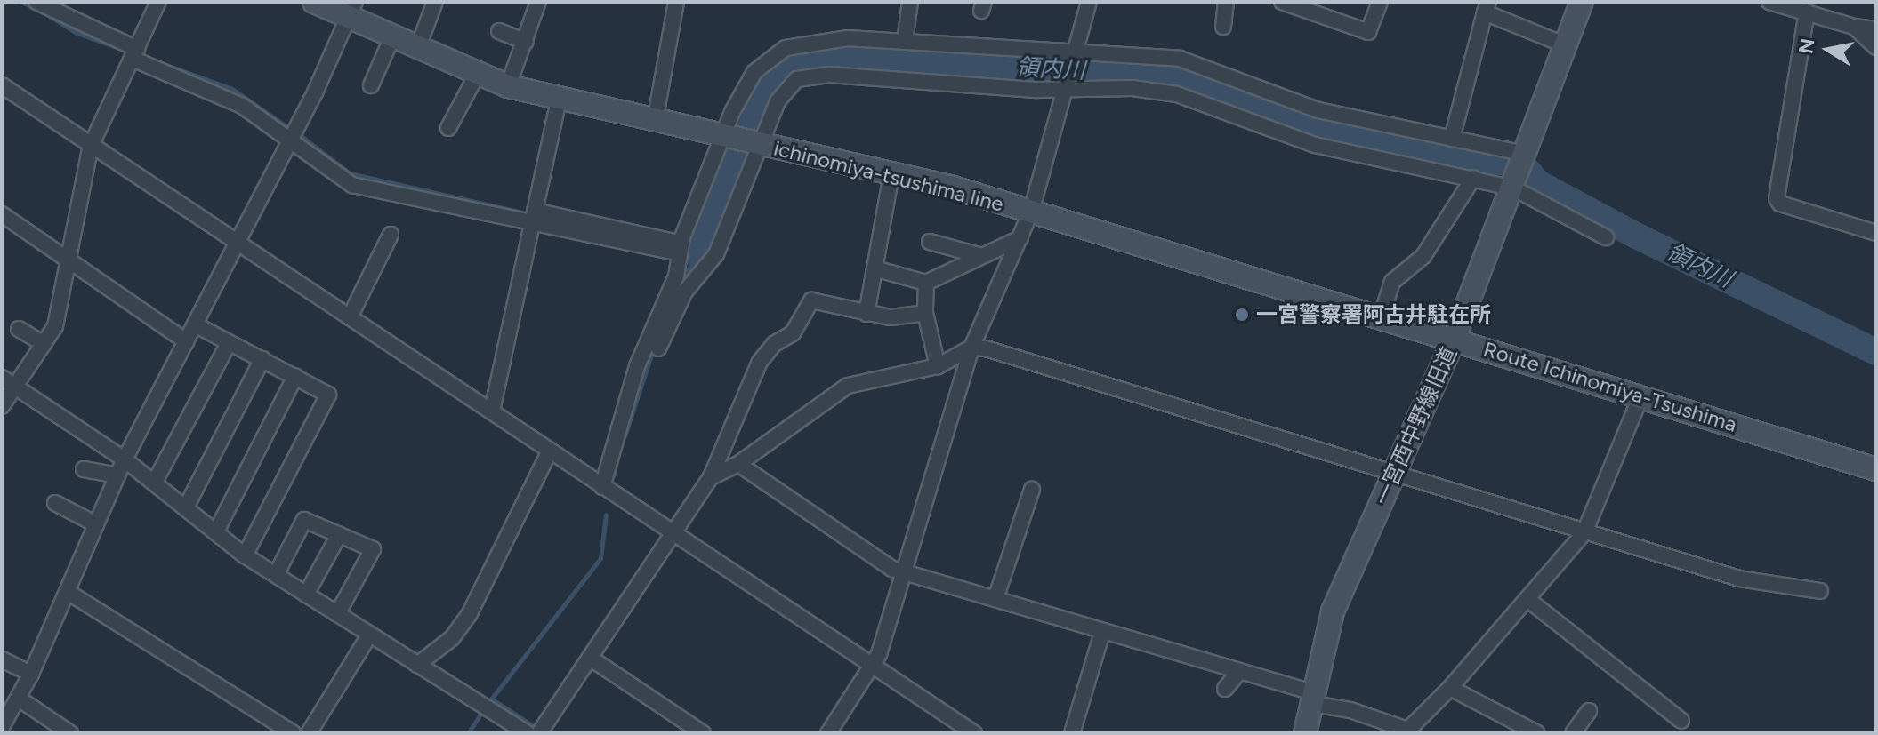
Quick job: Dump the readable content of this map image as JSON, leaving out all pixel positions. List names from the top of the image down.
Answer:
{
  "streets": {
    "main road": ["ichinomiya-tsushima line", "Route Ichinomiya-Tsushima", "一宮西中野線旧道"]
  },
  "crossings": [
    ["ichinomiya-tsushima line", "Route Ichinomiya-Tsushima"],
    ["Route Ichinomiya-Tsushima", "一宮西中野線旧道"]
  ],
  "water": ["領内川"],
  "places": ["一宮警察署阿古井駐在所"],
  "north": "left"
}
